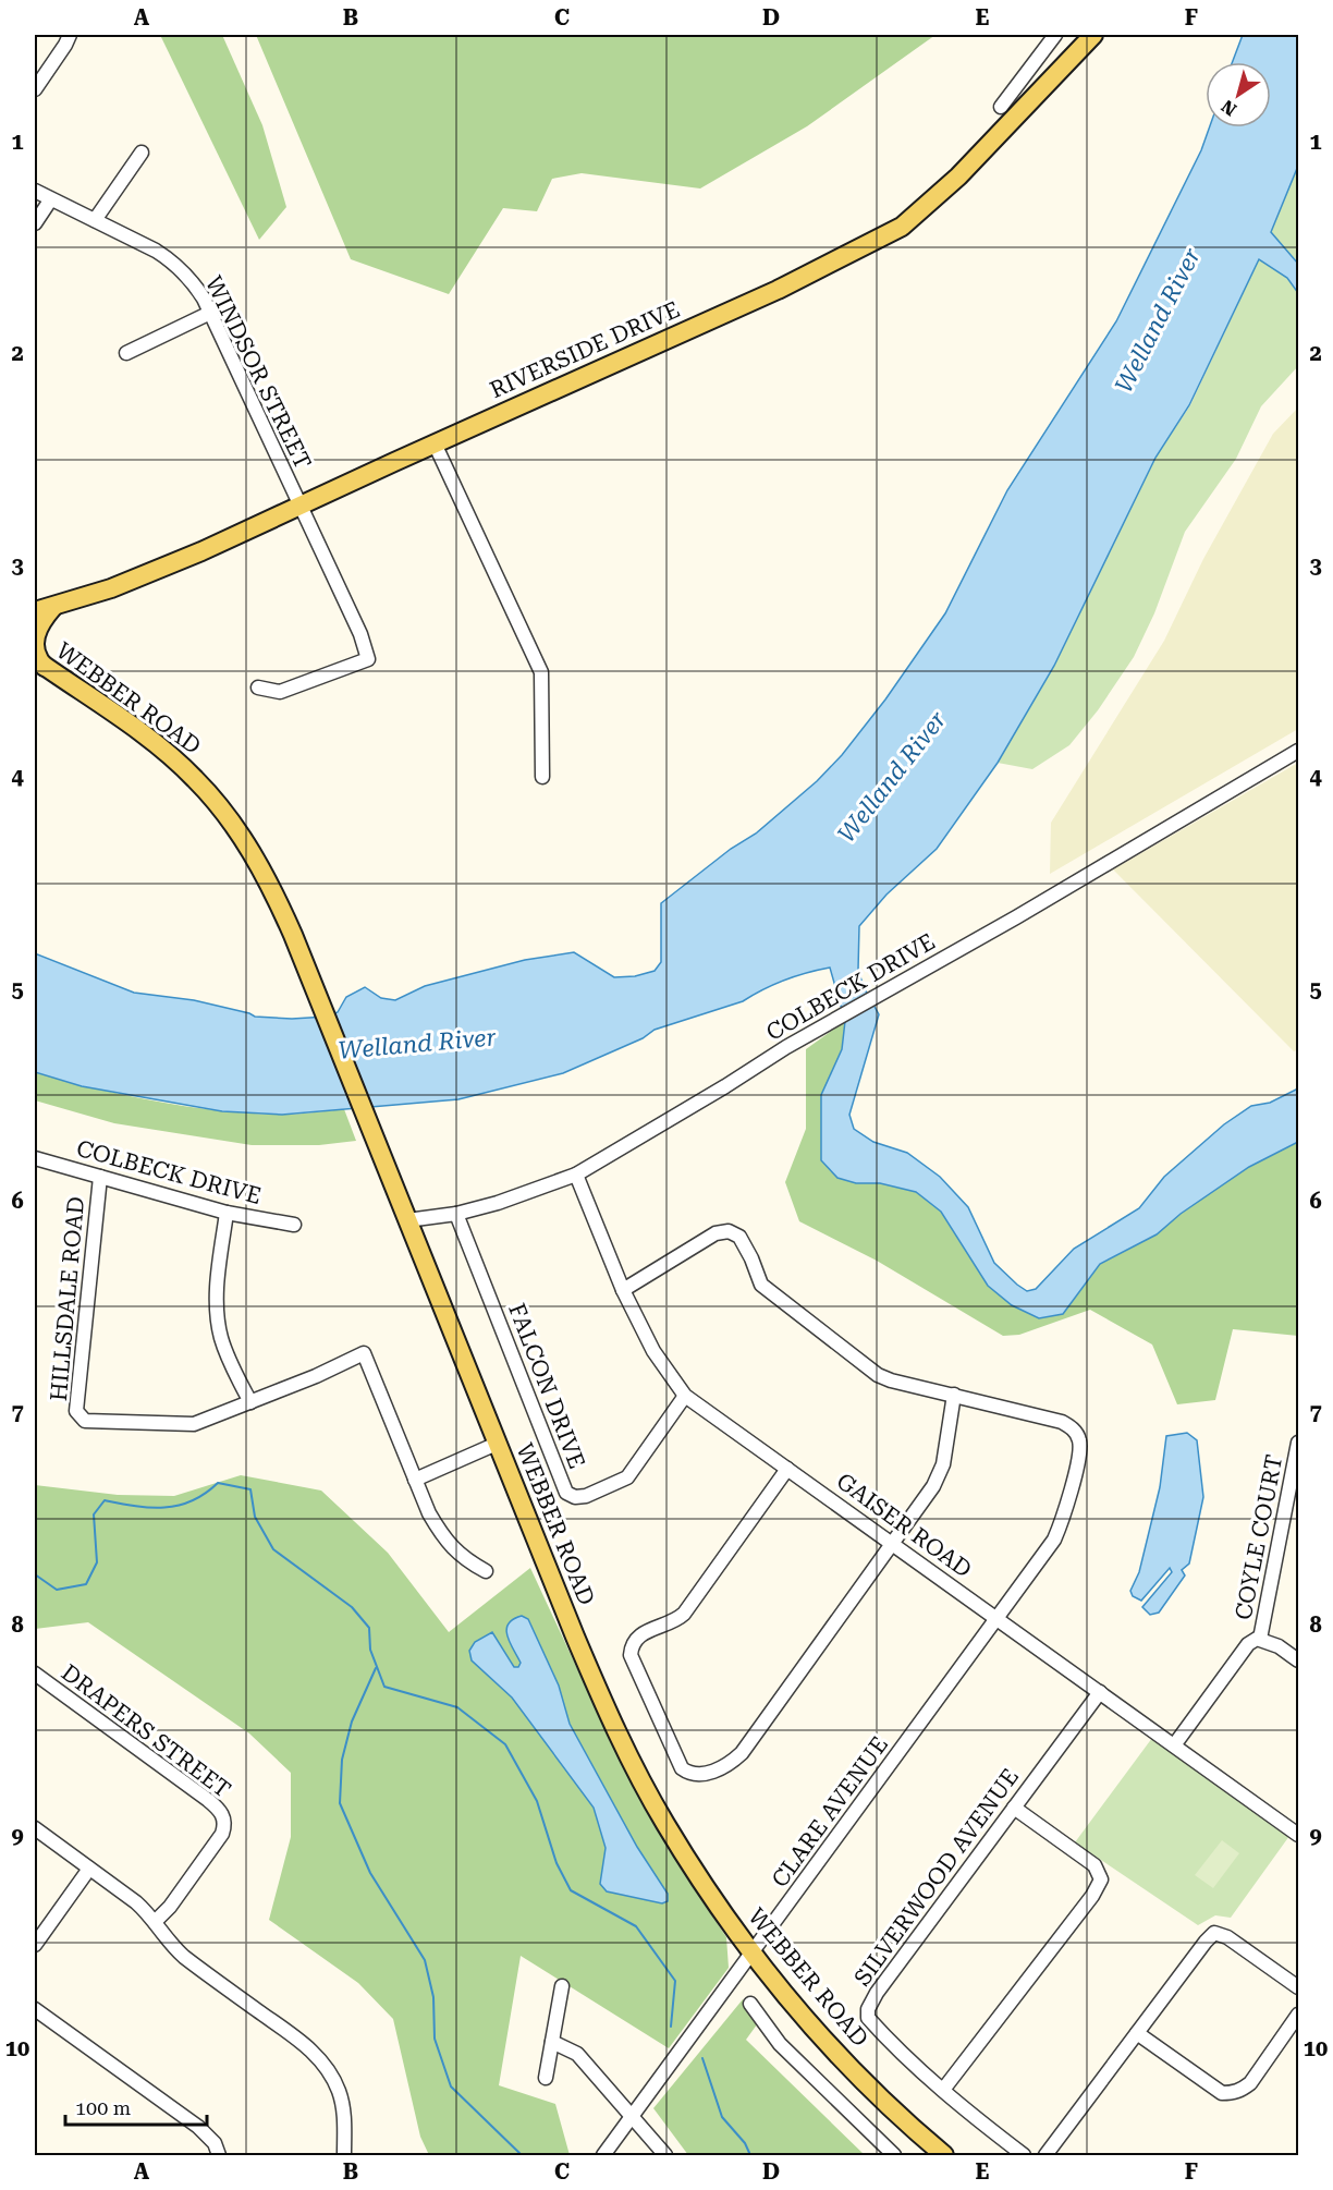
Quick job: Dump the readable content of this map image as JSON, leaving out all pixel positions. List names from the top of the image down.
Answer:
{
  "streets": {
    "main road": ["RIVERSIDE DRIVE", "WEBBER ROAD"],
    "street": [
      "WINDSOR STREET",
      "COLBECK DRIVE",
      "HILLSDALE ROAD",
      "FALCON DRIVE",
      "GAISER ROAD",
      "COYLE COURT",
      "DRAPERS STREET",
      "CLARE AVENUE",
      "SILVERWOOD AVENUE"
    ]
  },
  "crossings": [
    ["RIVERSIDE DRIVE", "WINDSOR STREET"],
    ["WEBBER ROAD", "COLBECK DRIVE"],
    ["WEBBER ROAD", "CLARE AVENUE"],
    ["COLBECK DRIVE", "HILLSDALE ROAD"],
    ["COLBECK DRIVE", "FALCON DRIVE"],
    ["COLBECK DRIVE", "GAISER ROAD"],
    ["FALCON DRIVE", "GAISER ROAD"],
    ["GAISER ROAD", "CLARE AVENUE"],
    ["GAISER ROAD", "SILVERWOOD AVENUE"]
  ],
  "water": ["Welland River"],
  "scale_bar": "100 m",
  "north": "bottom left",
  "grid": {
    "columns": [
      "A",
      "B",
      "C",
      "D",
      "E",
      "F"
    ],
    "rows": [
      "1",
      "2",
      "3",
      "4",
      "5",
      "6",
      "7",
      "8",
      "9",
      "10"
    ]
  }
}
